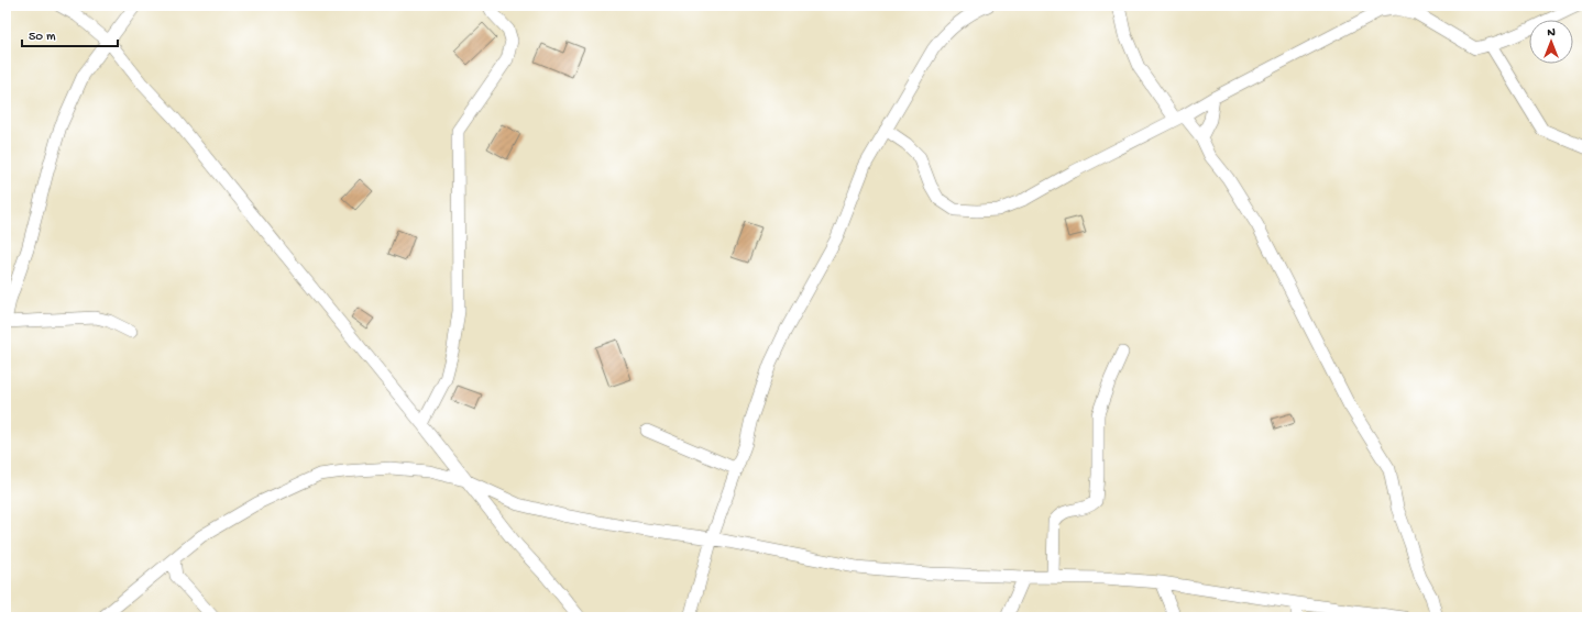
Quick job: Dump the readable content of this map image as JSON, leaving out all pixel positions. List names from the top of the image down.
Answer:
{
  "scale_bar": "50 m",
  "north": "top"
}
